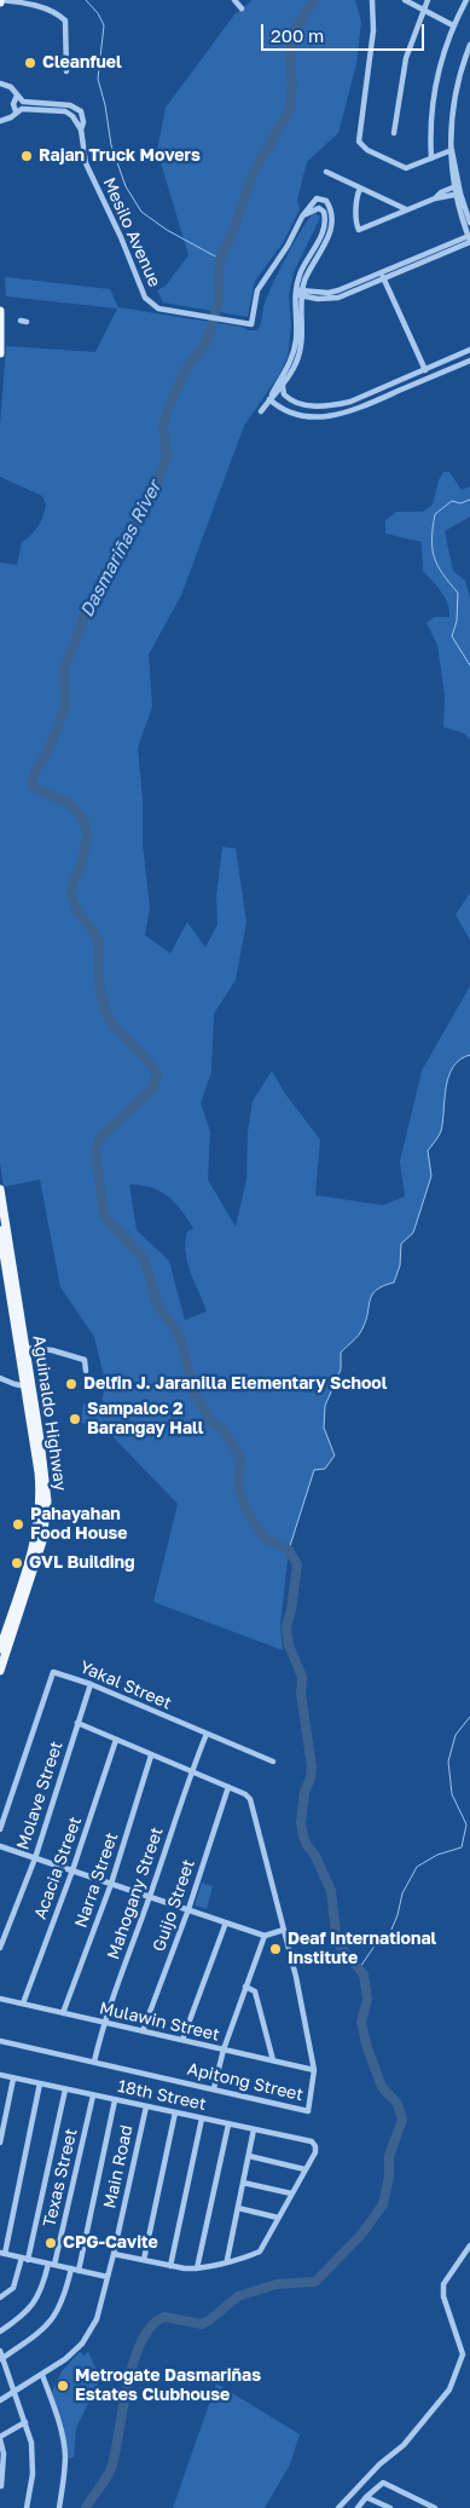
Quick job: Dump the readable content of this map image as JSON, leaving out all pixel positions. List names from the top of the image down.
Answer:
{
  "streets": {
    "main road": ["Aguinaldo Highway"],
    "street": [
      "Mesilo Avenue",
      "Yakal Street",
      "Molave Street",
      "Acacia Street",
      "Narra Street",
      "Mahogany Street",
      "Guijo Street",
      "Mulawin Street",
      "Apitong Street",
      "18th Street",
      "Main Road",
      "Texas Street"
    ]
  },
  "crossings": [
    ["Yakal Street", "Molave Street"],
    ["Yakal Street", "Mahogany Street"],
    ["Molave Street", "Apitong Street"],
    ["Acacia Street", "Mulawin Street"],
    ["Acacia Street", "Apitong Street"],
    ["Narra Street", "Mulawin Street"],
    ["Narra Street", "Apitong Street"],
    ["Mahogany Street", "Mulawin Street"],
    ["Mahogany Street", "Apitong Street"],
    ["Guijo Street", "Mulawin Street"],
    ["Guijo Street", "Apitong Street"],
    ["Mulawin Street", "Apitong Street"],
    ["18th Street", "Main Road"],
    ["18th Street", "Texas Street"]
  ],
  "water": ["Dasmariñas River"],
  "places": [
    "Cleanfuel",
    "Rajan Truck Movers",
    "Delfin J. Jaranilla Elementary School",
    "Sampaloc 2 Barangay Hall",
    "Pahayahan Food House",
    "GVL Building",
    "Deaf International Institute",
    "CPG-Cavite",
    "Metrogate Dasmariñas Estates Clubhouse"
  ],
  "scale_bar": "200 m"
}
